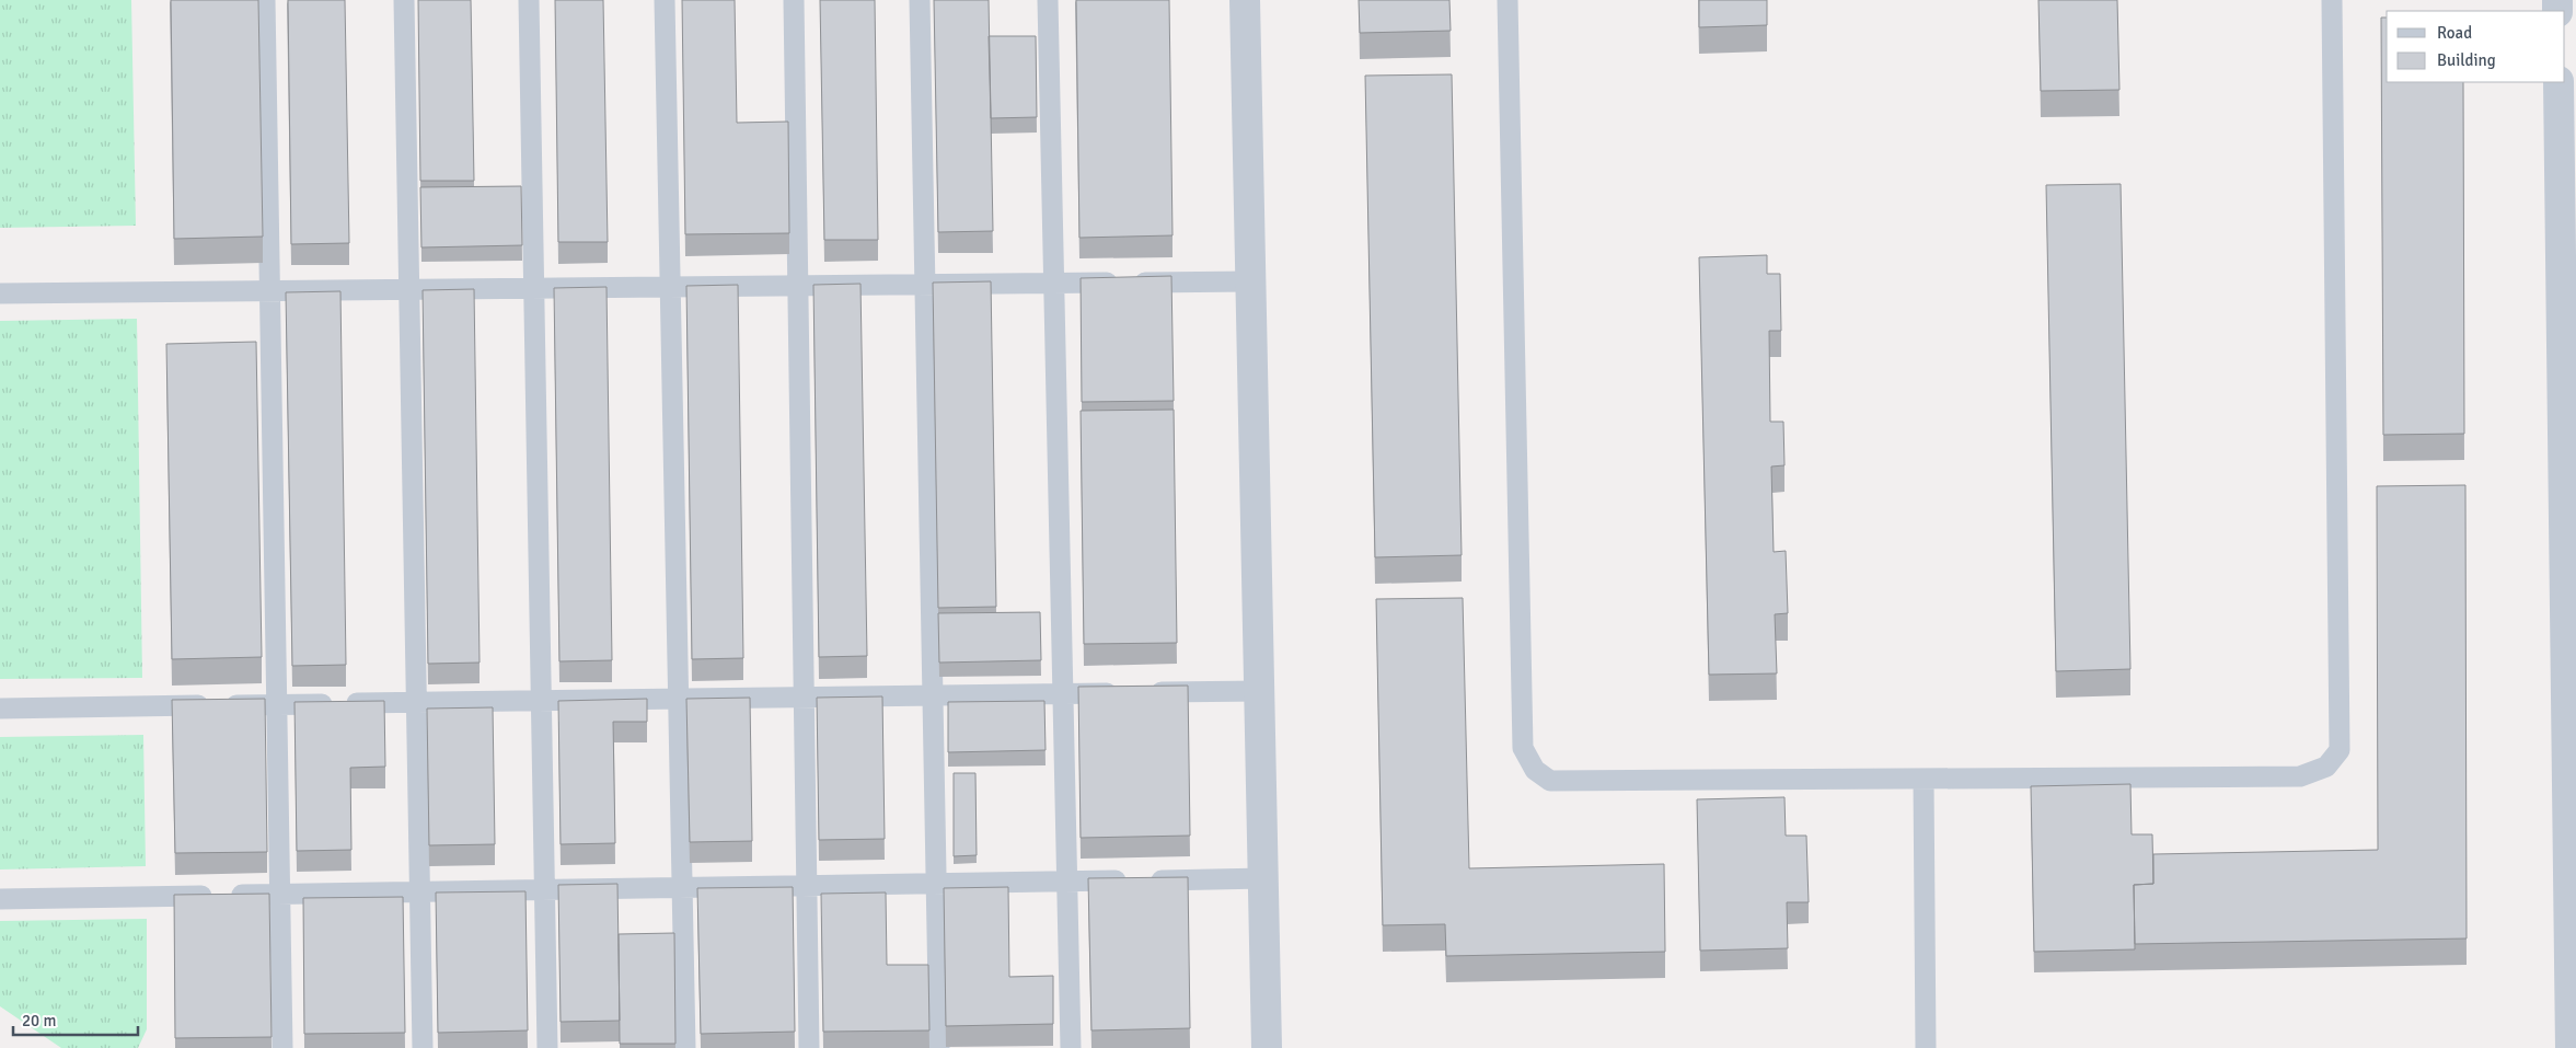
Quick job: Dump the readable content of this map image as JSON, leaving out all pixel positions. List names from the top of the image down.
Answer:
{
  "legend": ["Road", "Building"],
  "scale_bar": "20 m"
}
